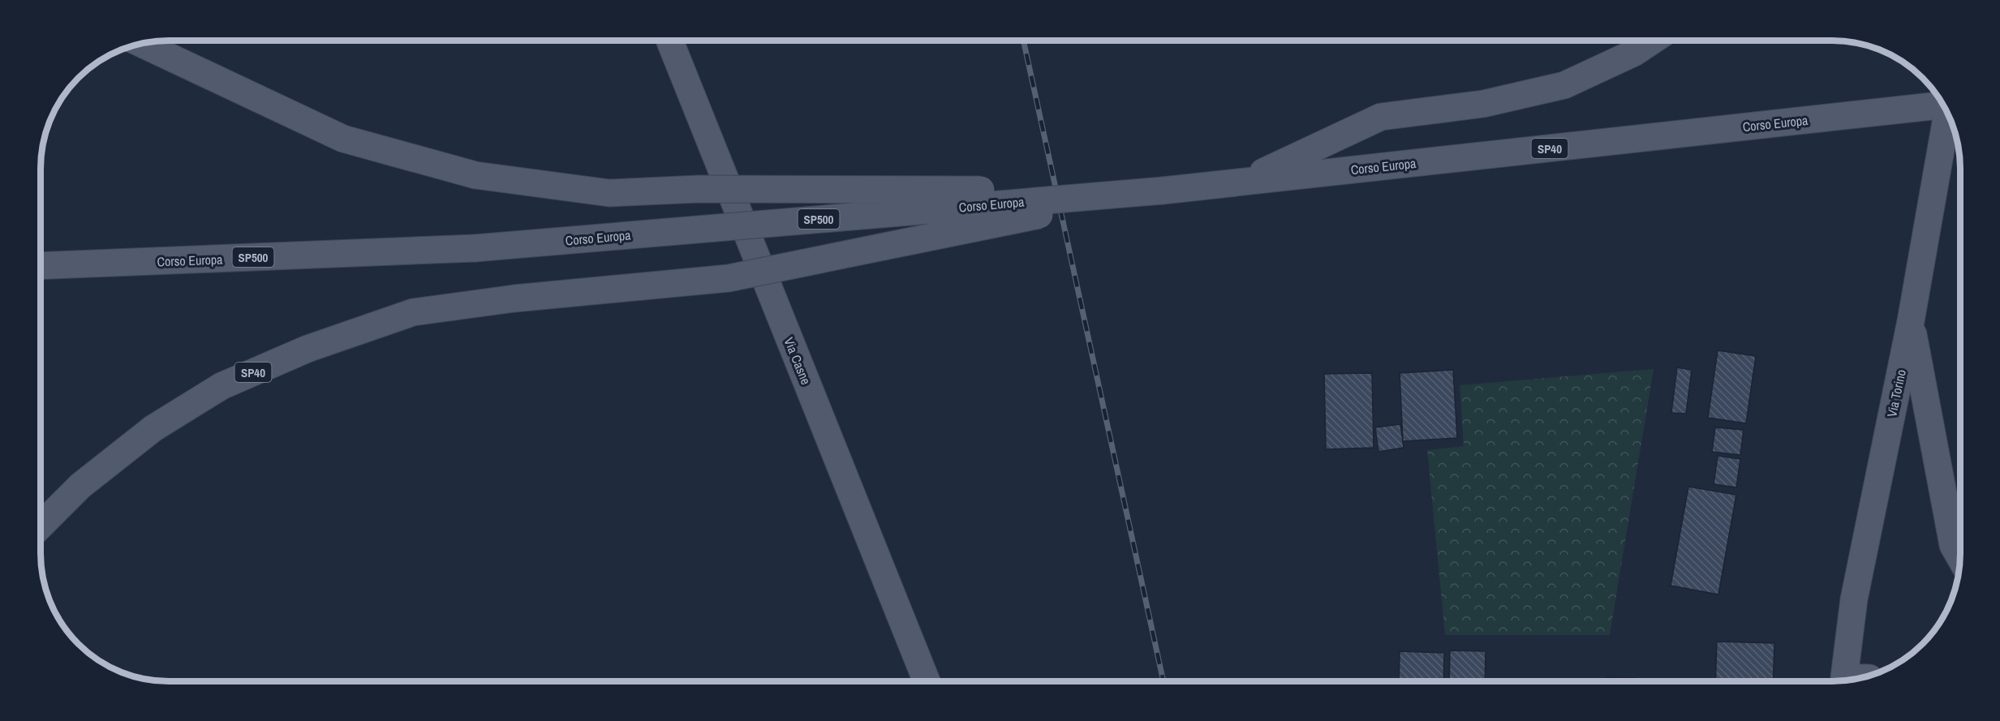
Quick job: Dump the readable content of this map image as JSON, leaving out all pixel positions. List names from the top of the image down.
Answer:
{
  "streets": {
    "main road": [
      "Corso Europa",
      "SP40",
      "SP500",
      "Via Casne",
      "Via Torino"
    ]
  },
  "crossings": [
    ["Corso Europa", "SP40"]
  ]
}
